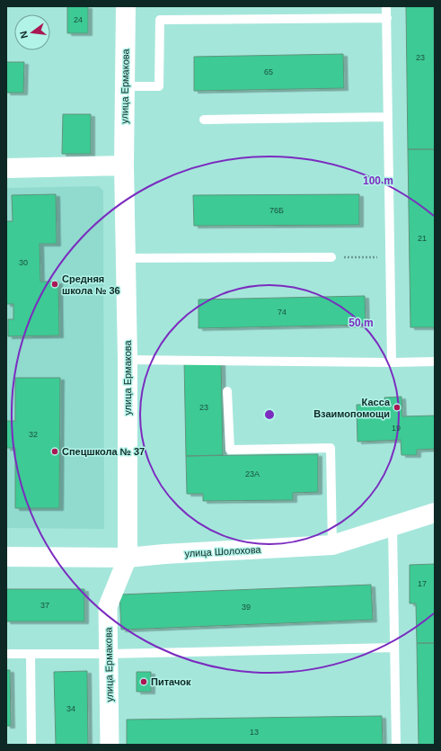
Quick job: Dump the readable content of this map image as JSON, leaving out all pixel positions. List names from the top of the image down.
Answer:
{
  "streets": {
    "street": ["улица Ермакова", "улица Шолохова"]
  },
  "crossings": [
    ["улица Ермакова", "улица Шолохова"]
  ],
  "places": [
    "Средняя школа № 36",
    "Касса Взаимопомощи",
    "Спецшкола № 37",
    "Питачок"
  ],
  "house_numbers": [
    "24",
    "23",
    "65",
    "76Б",
    "21",
    "30",
    "74",
    "23",
    "19",
    "32",
    "23А",
    "17",
    "37",
    "39",
    "34",
    "13"
  ],
  "north": "left",
  "rings": ["100 m", "50 m"]
}
